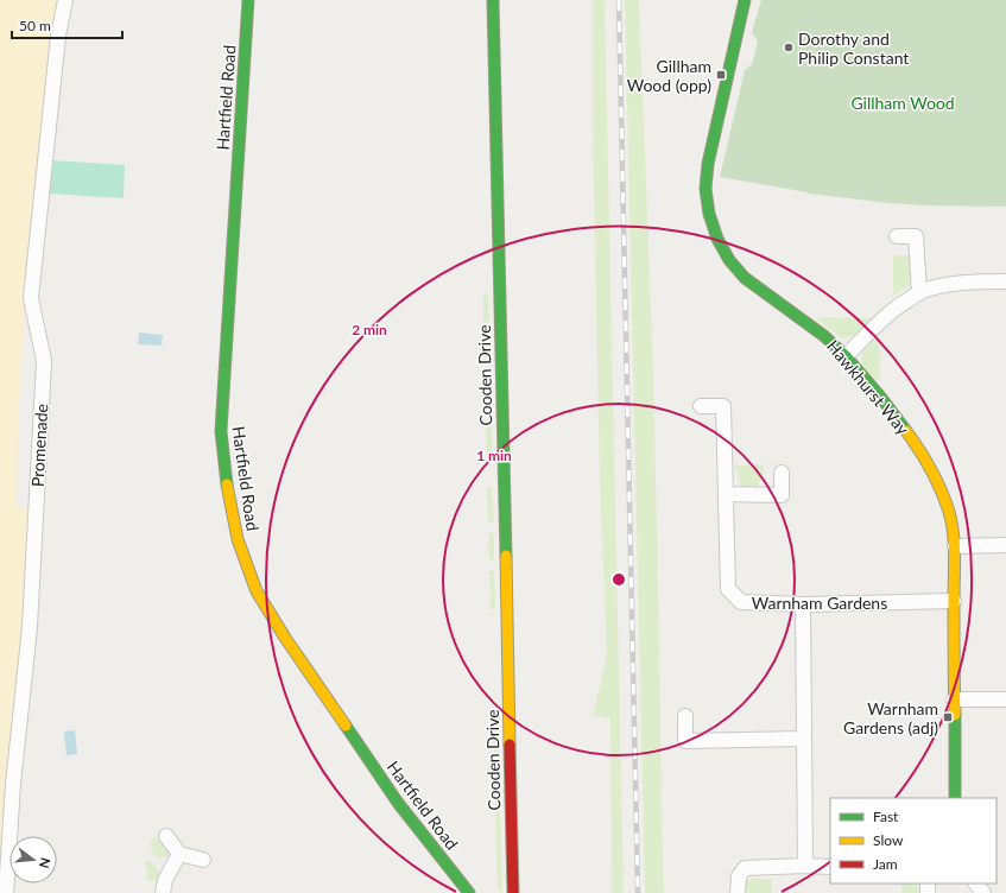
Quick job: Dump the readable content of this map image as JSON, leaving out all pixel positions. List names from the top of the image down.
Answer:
{
  "streets": {
    "street": [
      "Hartfield Road",
      "Cooden Drive",
      "Hawkhurst Way",
      "Promenade",
      "Warnham Gardens"
    ]
  },
  "crossings": [
    ["Hawkhurst Way", "Warnham Gardens"]
  ],
  "parks": ["Gillham Wood"],
  "places": {
    "other": ["Dorothy and Philip Constant"],
    "transit": ["Gillham Wood (opp)", "Warnham Gardens (adj)"]
  },
  "legend": ["Fast", "Slow", "Jam"],
  "scale_bar": "50 m",
  "north": "right",
  "rings": ["2 min", "1 min"]
}
